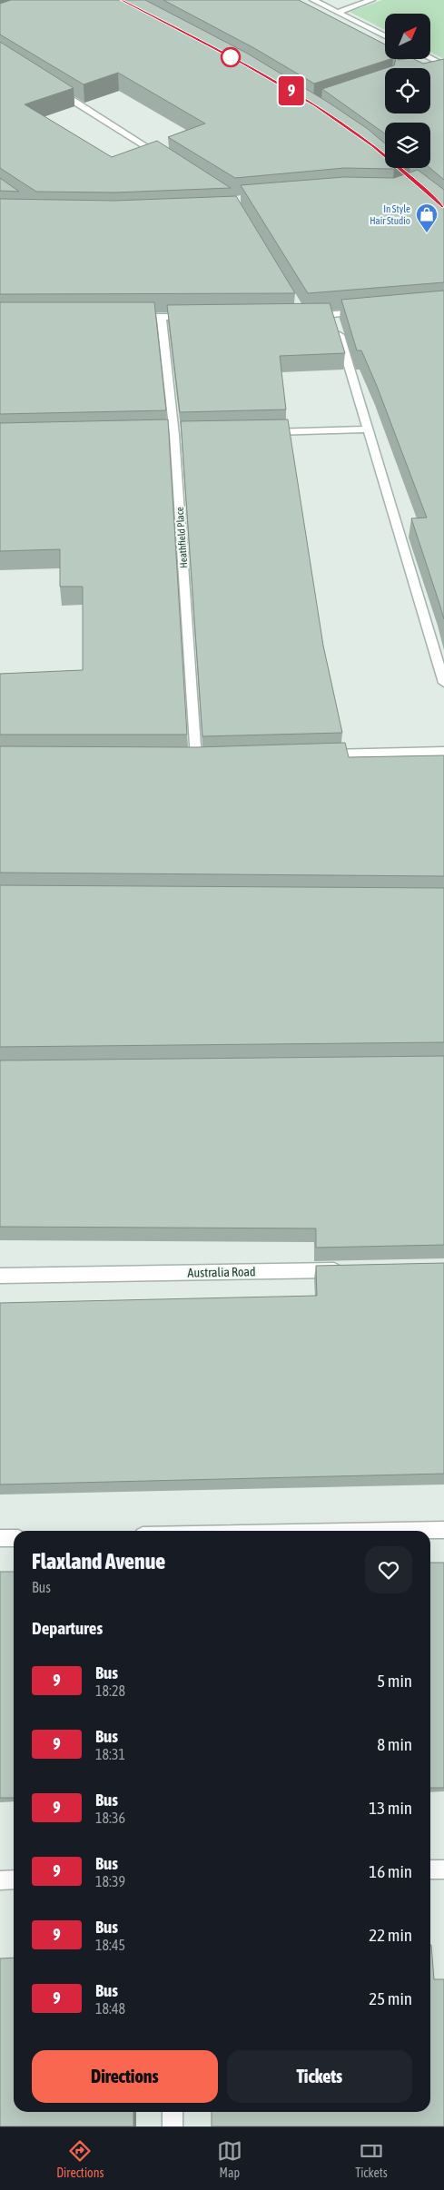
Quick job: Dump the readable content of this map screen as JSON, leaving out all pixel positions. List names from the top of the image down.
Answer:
{
  "streets": {
    "street": ["Heathfield Place", "Australia Road"]
  },
  "places": {
    "shop": ["In Style Hair Studio"]
  },
  "lines": ["bus line 9"],
  "north": "top right",
  "page": {
    "on_map": "9",
    "heading": [
      ["Flaxland Avenue", "Bus"],
      "Departures"
    ],
    "list": [
      {
        "mark": "9",
        "name": "Bus",
        "note": "18:28",
        "value": "5 min"
      },
      {
        "mark": "9",
        "name": "Bus",
        "note": "18:31",
        "value": "8 min"
      },
      {
        "mark": "9",
        "name": "Bus",
        "note": "18:36",
        "value": "13 min"
      },
      {
        "mark": "9",
        "name": "Bus",
        "note": "18:39",
        "value": "16 min"
      },
      {
        "mark": "9",
        "name": "Bus",
        "note": "18:45",
        "value": "22 min"
      },
      {
        "mark": "9",
        "name": "Bus",
        "note": "18:48",
        "value": "25 min"
      }
    ],
    "buttons": ["Directions", "Tickets"],
    "tabs": ["Directions", "Map", "Tickets"]
  }
}
